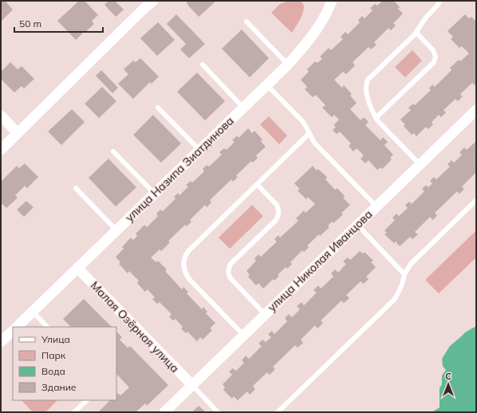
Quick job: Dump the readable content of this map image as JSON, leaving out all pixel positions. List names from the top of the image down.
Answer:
{
  "streets": {
    "street": ["улица Назипа Зиатдинова", "улица Николая Иванцова", "Малая Озёрная улица"]
  },
  "crossings": [
    ["улица Назипа Зиатдинова", "Малая Озёрная улица"],
    ["улица Николая Иванцова", "Малая Озёрная улица"]
  ],
  "legend": [
    "Улица",
    "Парк",
    "Вода",
    "Здание"
  ],
  "scale_bar": "50 m",
  "north": "top"
}
